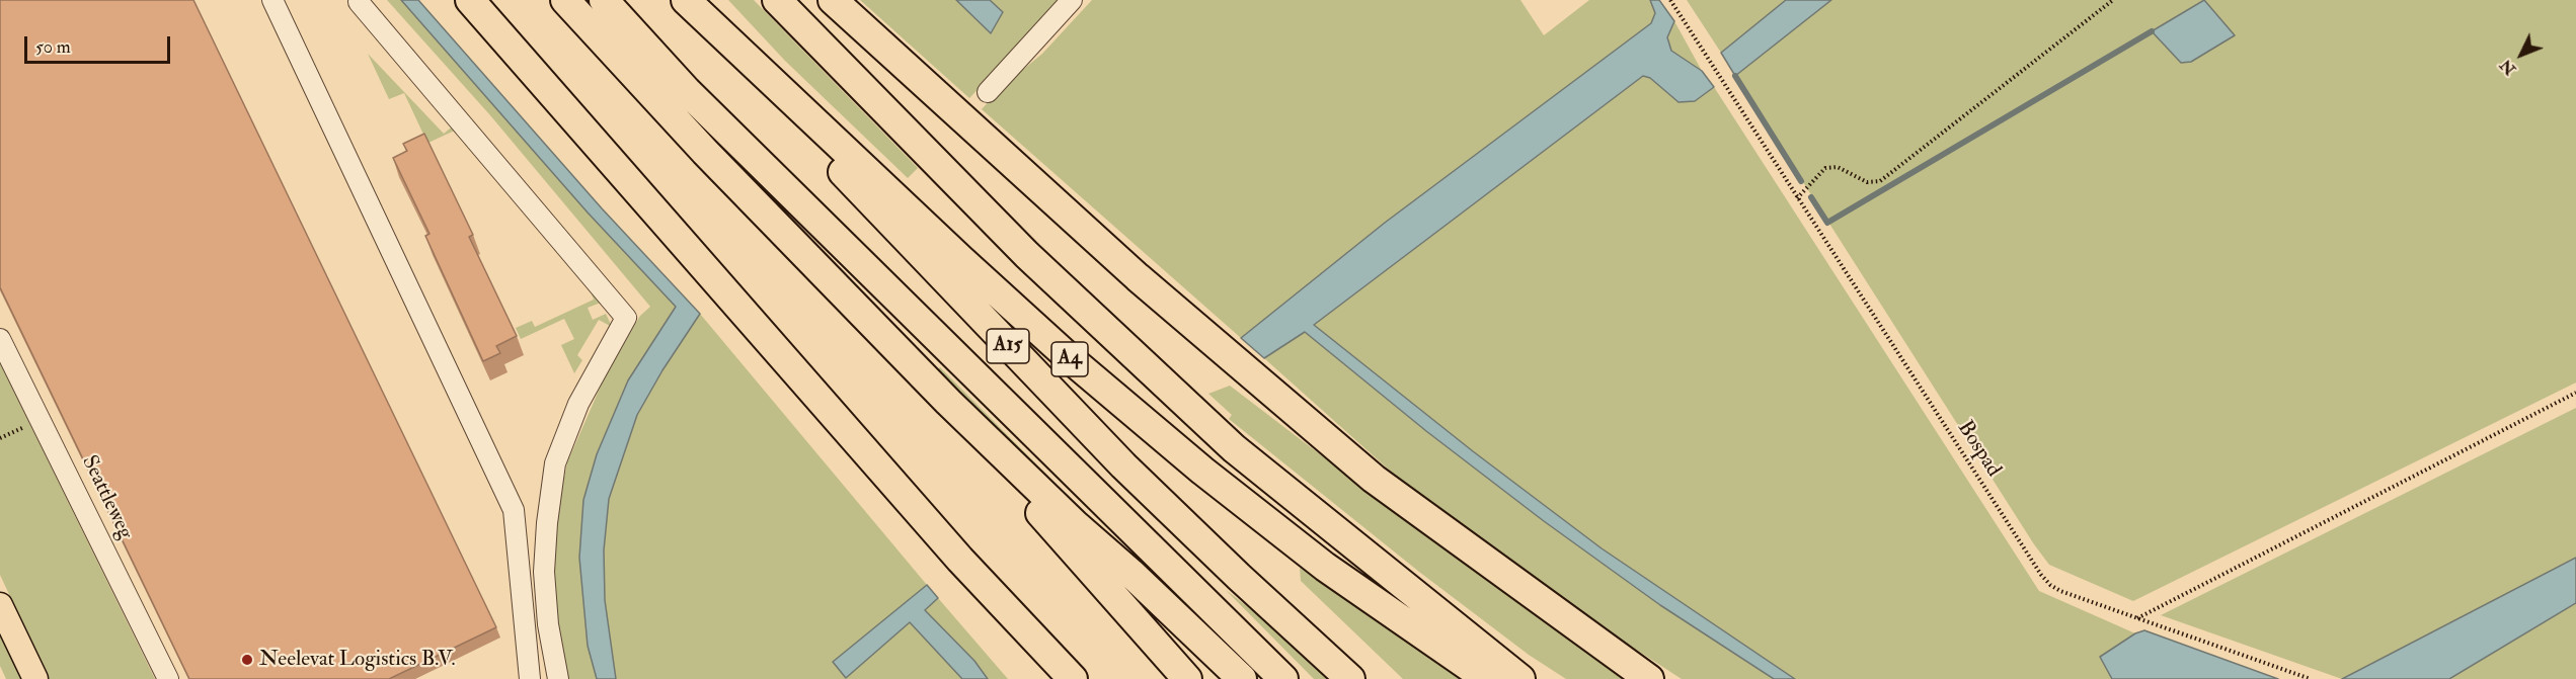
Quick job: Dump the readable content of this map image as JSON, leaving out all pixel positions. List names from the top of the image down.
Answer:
{
  "streets": {
    "highway": ["A15", "A4"],
    "street": ["Seattleweg"],
    "path": ["Bospad"]
  },
  "places": ["Neelevat Logistics B.V."],
  "scale_bar": "50 m",
  "north": "bottom left"
}
